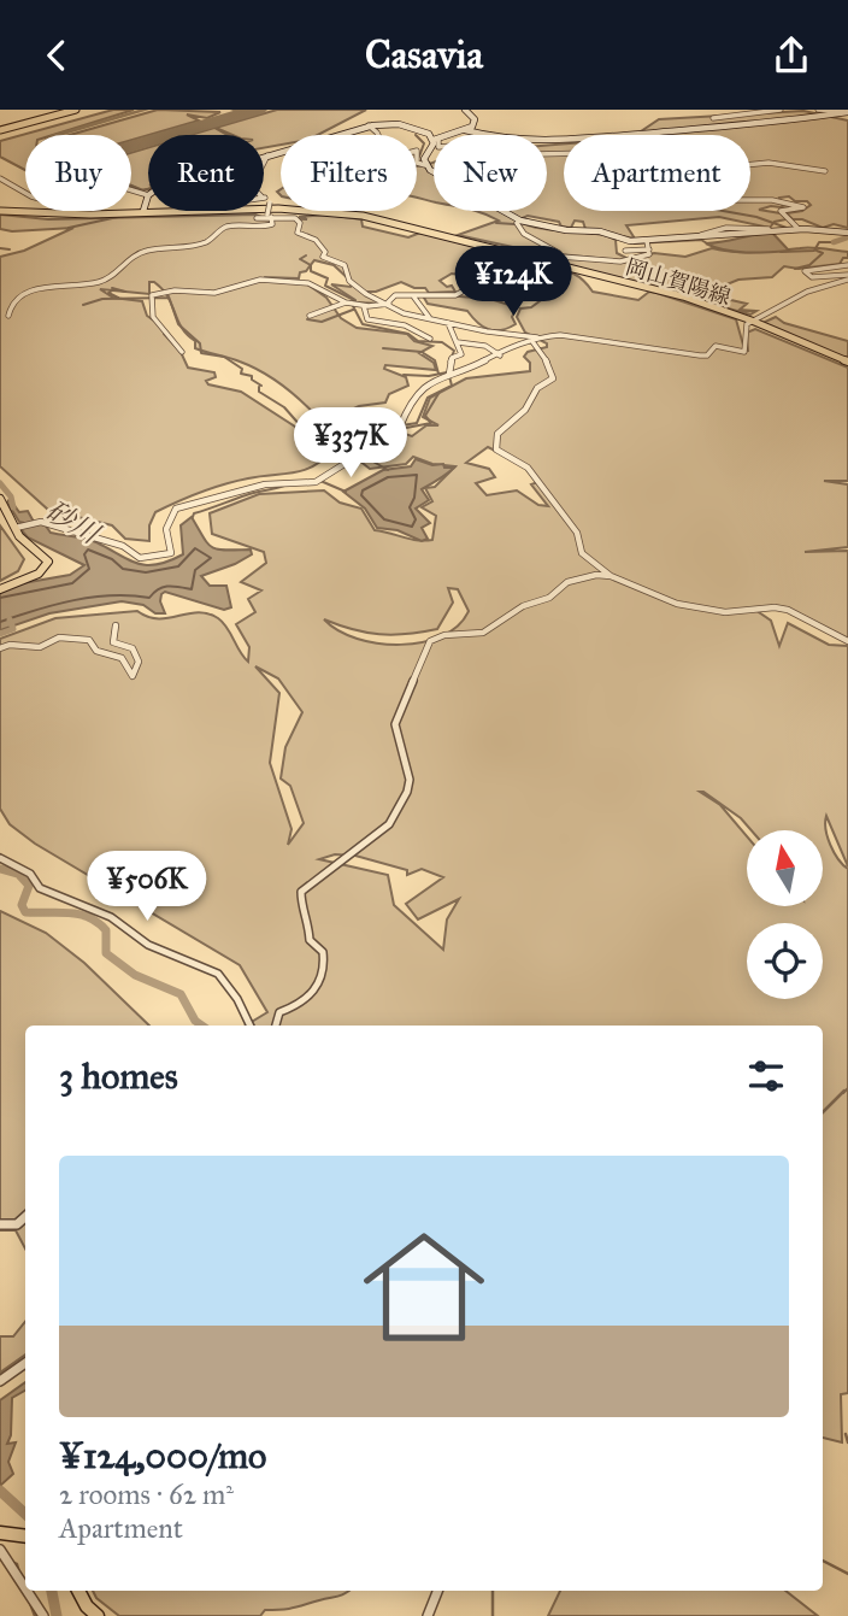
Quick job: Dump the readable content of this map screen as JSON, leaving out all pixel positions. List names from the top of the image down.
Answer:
{
  "streets": {
    "main road": ["岡山賀陽線"]
  },
  "water": ["砂川"],
  "north": "top",
  "page": {
    "header": "Casavia",
    "chip": [
      "Buy",
      "Rent",
      "Filters",
      "New",
      "Apartment"
    ],
    "price": ["¥124K", "¥337K", "¥506K"],
    "heading": "3 homes",
    "list": [
      {
        "name": "¥124,000/mo",
        "note": "2 rooms · 62 m² · Apartment"
      }
    ]
  }
}
